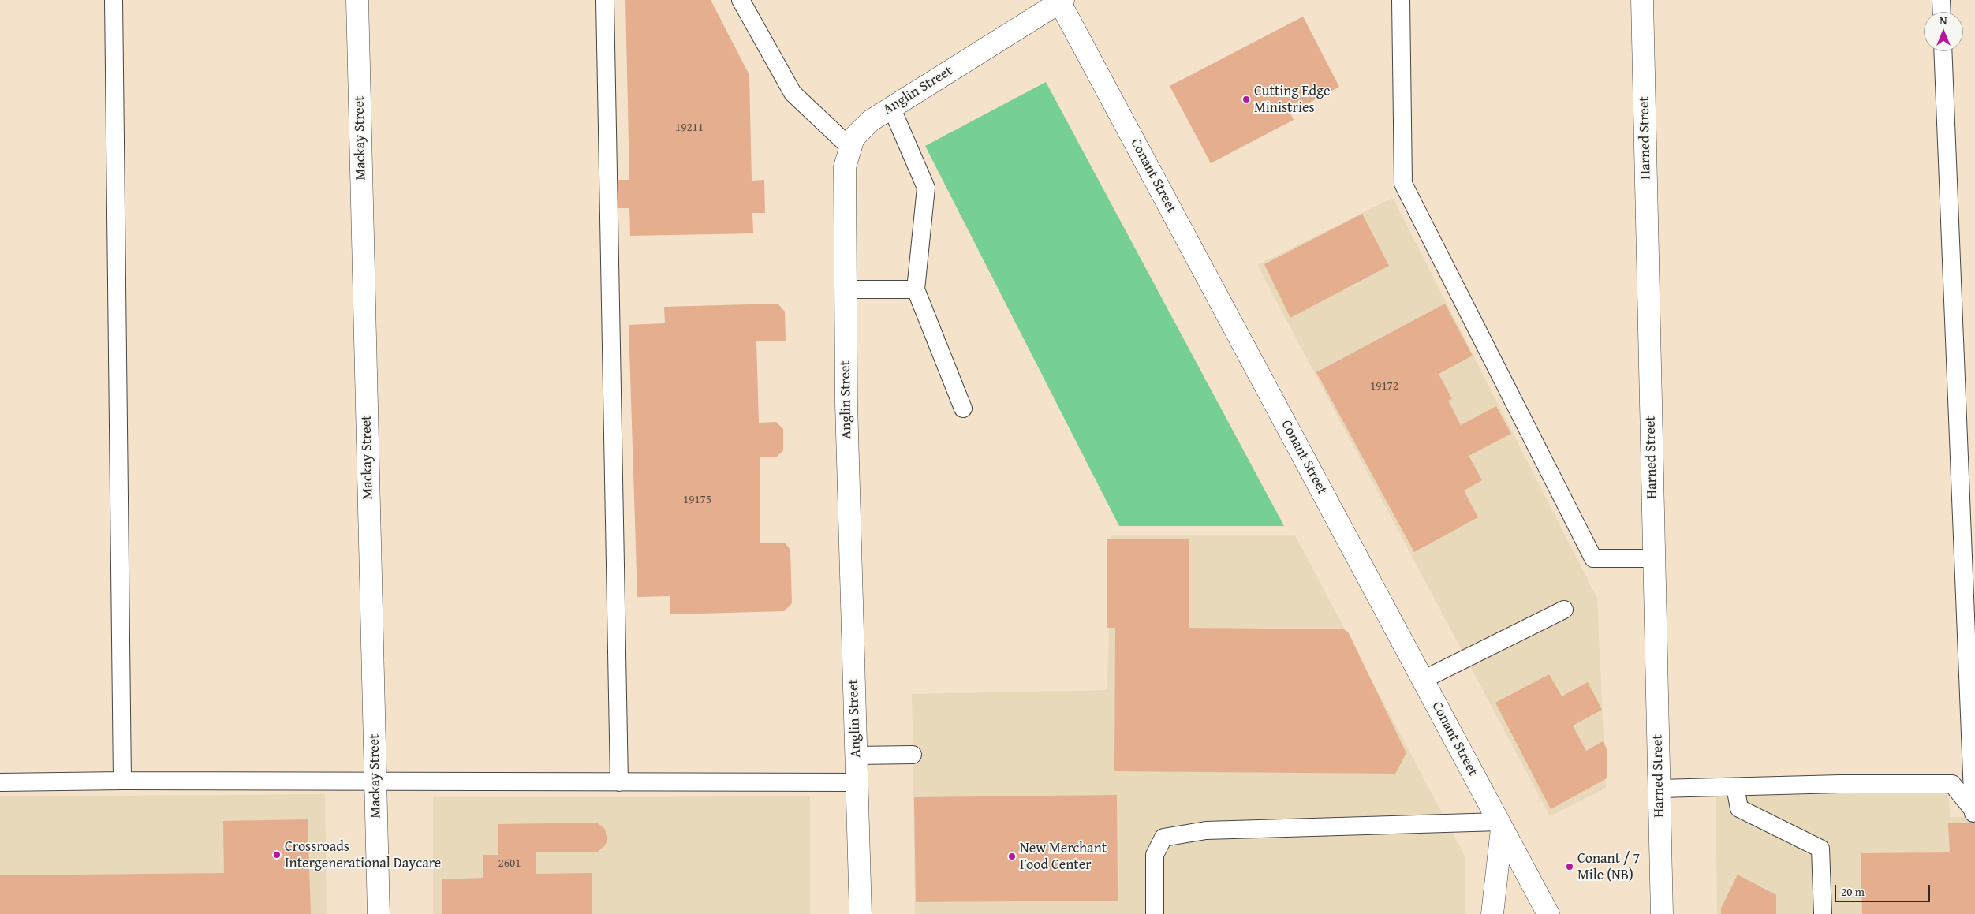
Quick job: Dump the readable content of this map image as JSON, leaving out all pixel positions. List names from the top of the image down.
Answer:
{
  "streets": {
    "street": [
      "Anglin Street",
      "Mackay Street",
      "Harned Street",
      "Conant Street"
    ]
  },
  "crossings": [
    ["Anglin Street", "Conant Street"]
  ],
  "places": [
    "Cutting Edge Ministries",
    "Crossroads Intergenerational Daycare",
    "New Merchant Food Center",
    "Conant / 7 Mile (NB)"
  ],
  "house_numbers": [
    "19211",
    "19172",
    "19175",
    "2601"
  ],
  "scale_bar": "20 m",
  "north": "top"
}
